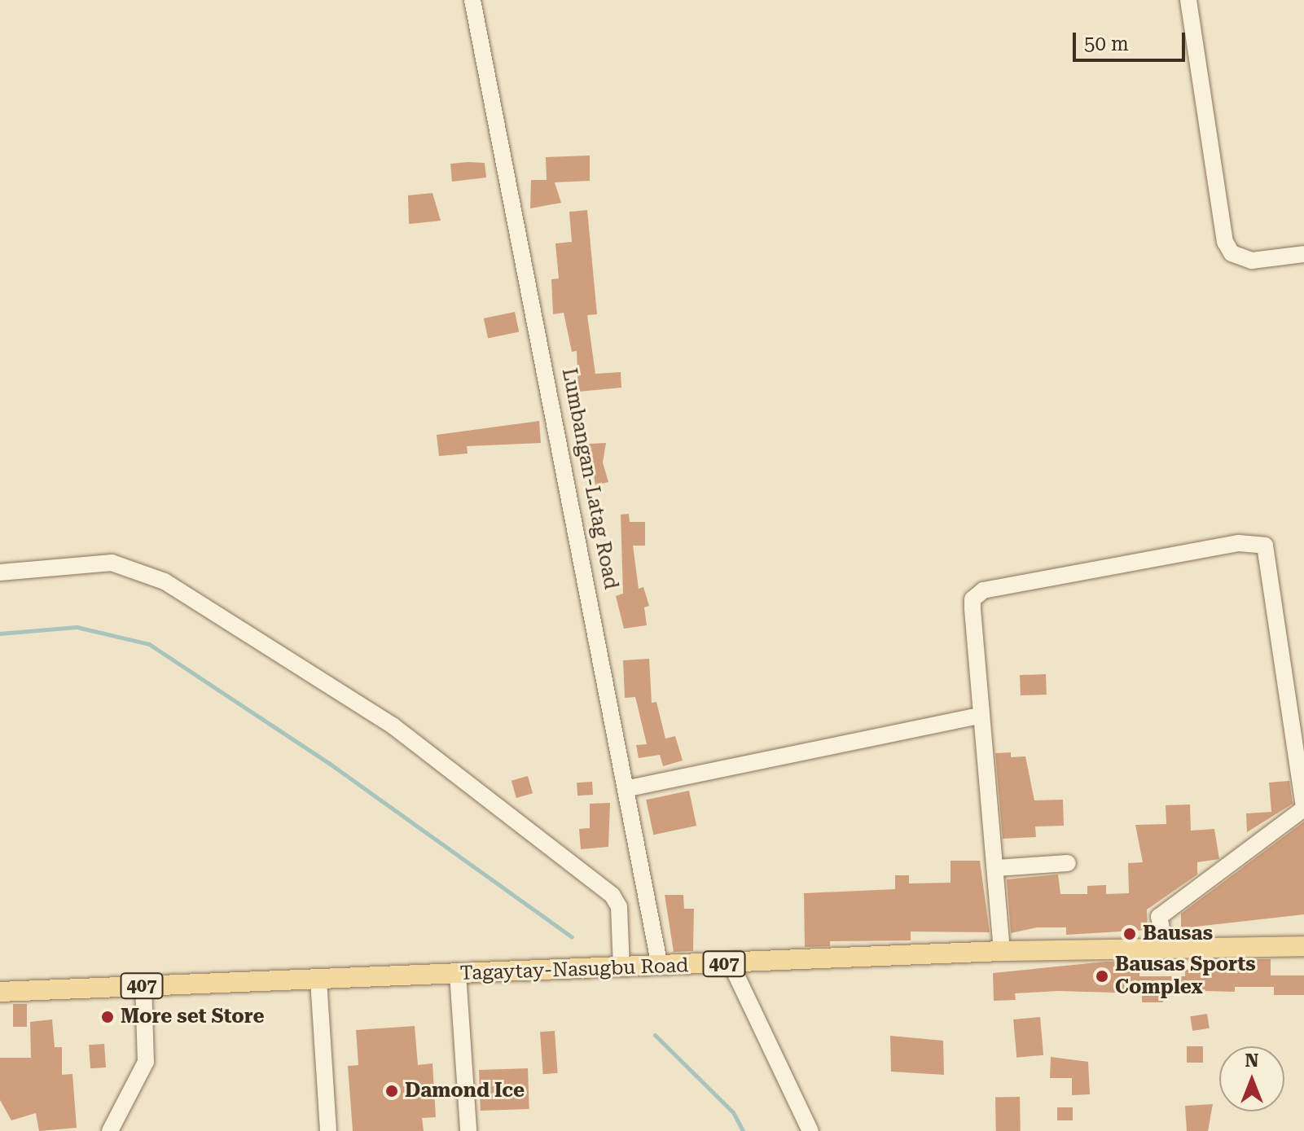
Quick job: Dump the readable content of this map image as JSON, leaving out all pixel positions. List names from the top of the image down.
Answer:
{
  "streets": {
    "main road": ["407", "Tagaytay-Nasugbu Road"],
    "street": ["Lumbangan-Latag Road"]
  },
  "crossings": [
    ["Lumbangan-Latag Road", "Tagaytay-Nasugbu Road"]
  ],
  "places": [
    "Bausas",
    "Bausas Sports Complex",
    "More set Store",
    "Damond Ice"
  ],
  "scale_bar": "50 m",
  "north": "top"
}
